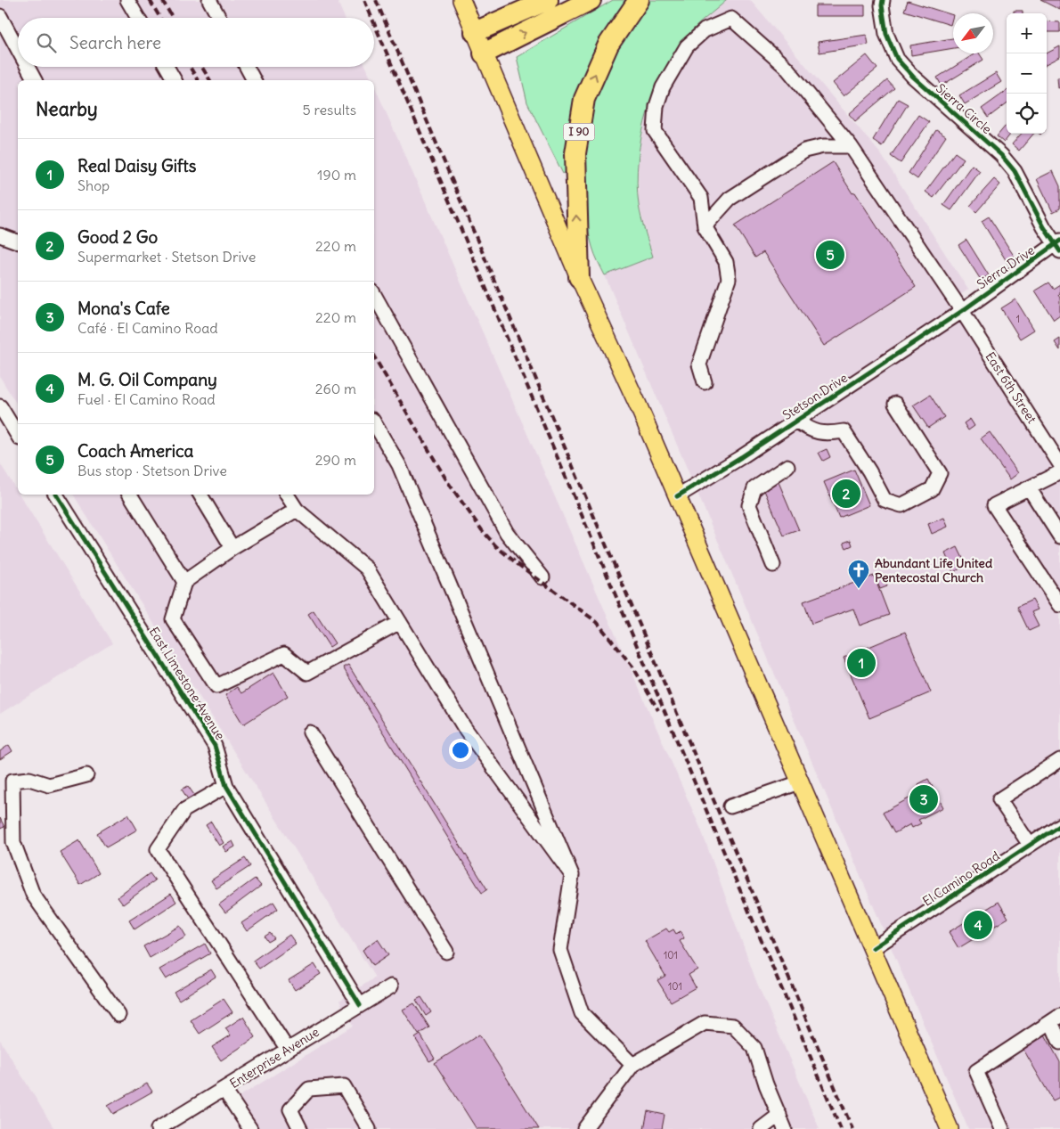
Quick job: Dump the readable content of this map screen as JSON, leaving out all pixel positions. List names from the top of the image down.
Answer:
{
  "streets": {
    "highway": ["I 90"],
    "street": [
      "Sierra Circle",
      "Sierra Drive",
      "East 6th Street",
      "Stetson Drive",
      "East Limestone Avenue",
      "El Camino Road",
      "Enterprise Avenue"
    ]
  },
  "crossings": [
    ["Sierra Circle", "Sierra Drive"],
    ["Sierra Drive", "East 6th Street"],
    ["Sierra Drive", "Stetson Drive"],
    ["East 6th Street", "Stetson Drive"],
    ["East Limestone Avenue", "Enterprise Avenue"]
  ],
  "places": {
    "church": ["Abundant Life United Pentecostal Church"]
  },
  "house_numbers": ["1", "101", "101"],
  "north": "bottom left",
  "page": {
    "map_buttons": ["+", "−"],
    "search": "Search here",
    "heading": ["Nearby", "5 results"],
    "list": [
      {
        "mark": "1",
        "name": "Real Daisy Gifts",
        "note": "Shop",
        "value": "190 m"
      },
      {
        "mark": "2",
        "name": "Good 2 Go",
        "note": "Supermarket · Stetson Drive",
        "value": "220 m"
      },
      {
        "mark": "3",
        "name": "Mona's Cafe",
        "note": "Café · El Camino Road",
        "value": "220 m"
      },
      {
        "mark": "4",
        "name": "M. G. Oil Company",
        "note": "Fuel · El Camino Road",
        "value": "260 m"
      },
      {
        "mark": "5",
        "name": "Coach America",
        "note": "Bus stop · Stetson Drive",
        "value": "290 m"
      }
    ],
    "pins": [
      "5",
      "2",
      "1",
      "3",
      "4"
    ]
  }
}
